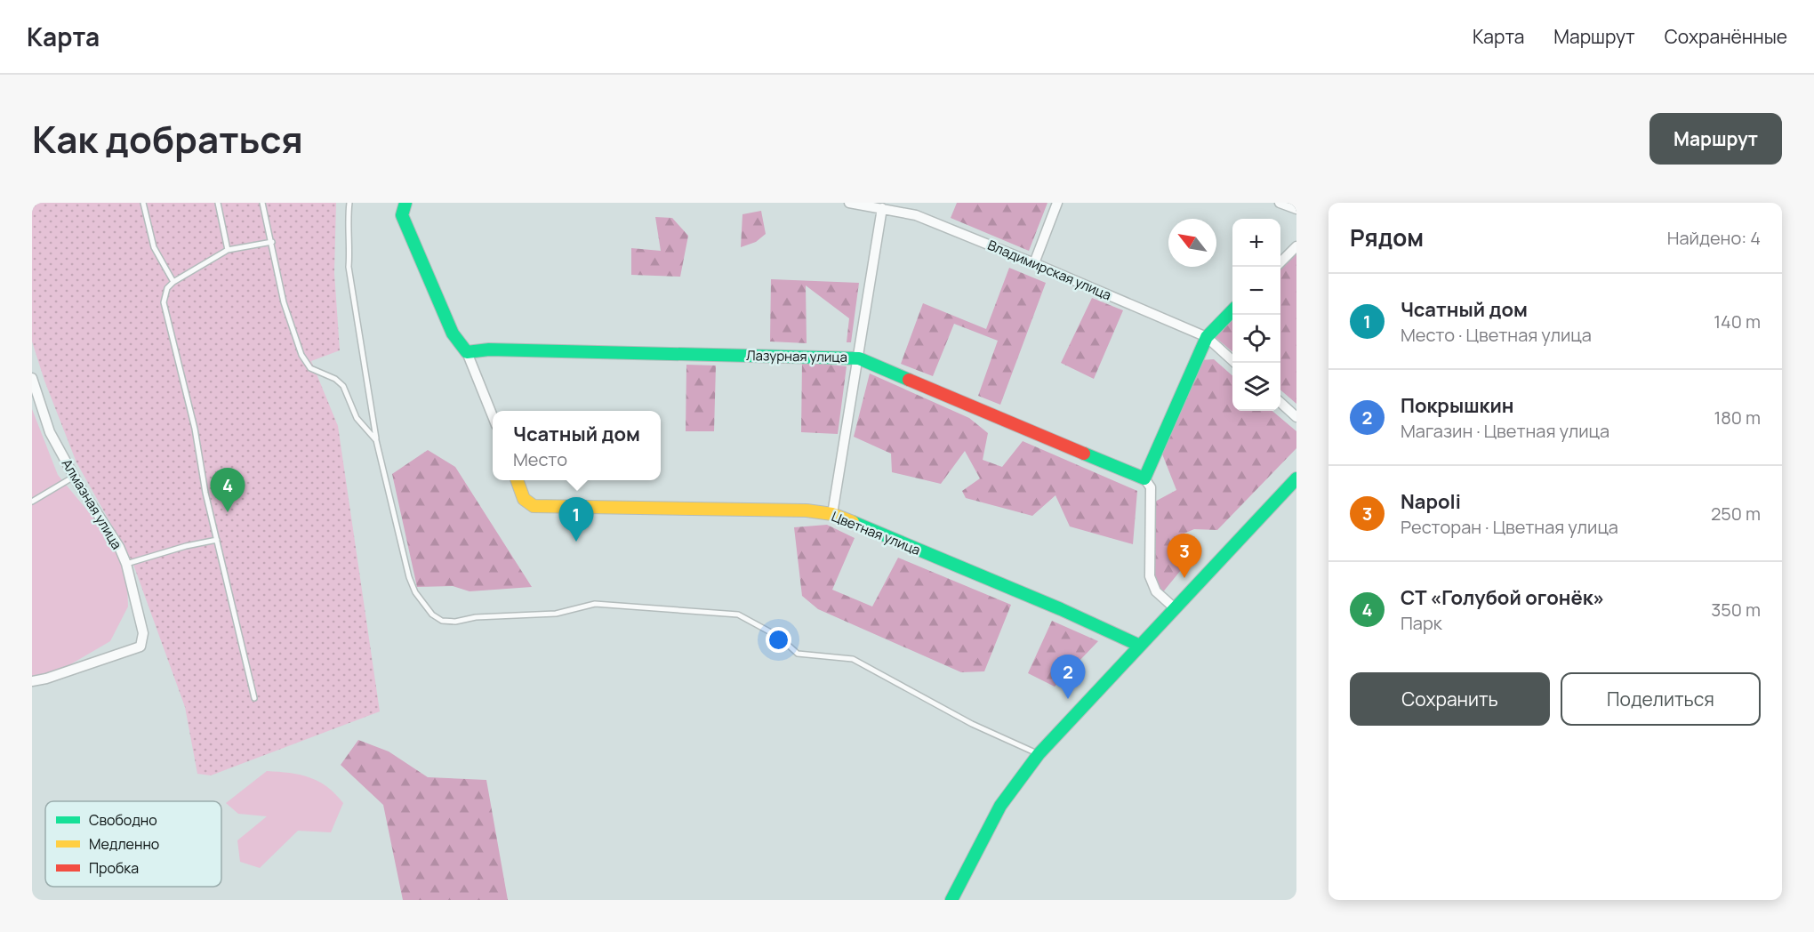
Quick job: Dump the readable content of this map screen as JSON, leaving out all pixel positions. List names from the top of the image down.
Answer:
{
  "streets": {
    "street": [
      "Владимирская улица",
      "Лазурная улица",
      "Алмазная улица",
      "Цветная улица"
    ]
  },
  "legend": ["Свободно", "Медленно", "Пробка"],
  "north": "top left",
  "page": {
    "header": "Карта",
    "nav": ["Карта", "Маршрут", "Сохранённые"],
    "title": "Как добраться",
    "buttons": [
      "Маршрут",
      ["Сохранить", "Поделиться"]
    ],
    "heading": ["Рядом", "Найдено: 4"],
    "map_buttons": ["+", "−"],
    "list": [
      {
        "mark": "1",
        "name": "Чсатный дом",
        "note": "Место · Цветная улица",
        "value": "140 m"
      },
      {
        "mark": "2",
        "name": "Покрышкин",
        "note": "Магазин · Цветная улица",
        "value": "180 m"
      },
      {
        "mark": "3",
        "name": "Napoli",
        "note": "Ресторан · Цветная улица",
        "value": "250 m"
      },
      {
        "mark": "4",
        "name": "СТ «Голубой огонёк»",
        "note": "Парк",
        "value": "350 m"
      }
    ],
    "popup": ["Чсатный дом", "Место"],
    "pins": [
      "4",
      "1",
      "3",
      "2"
    ]
  }
}
